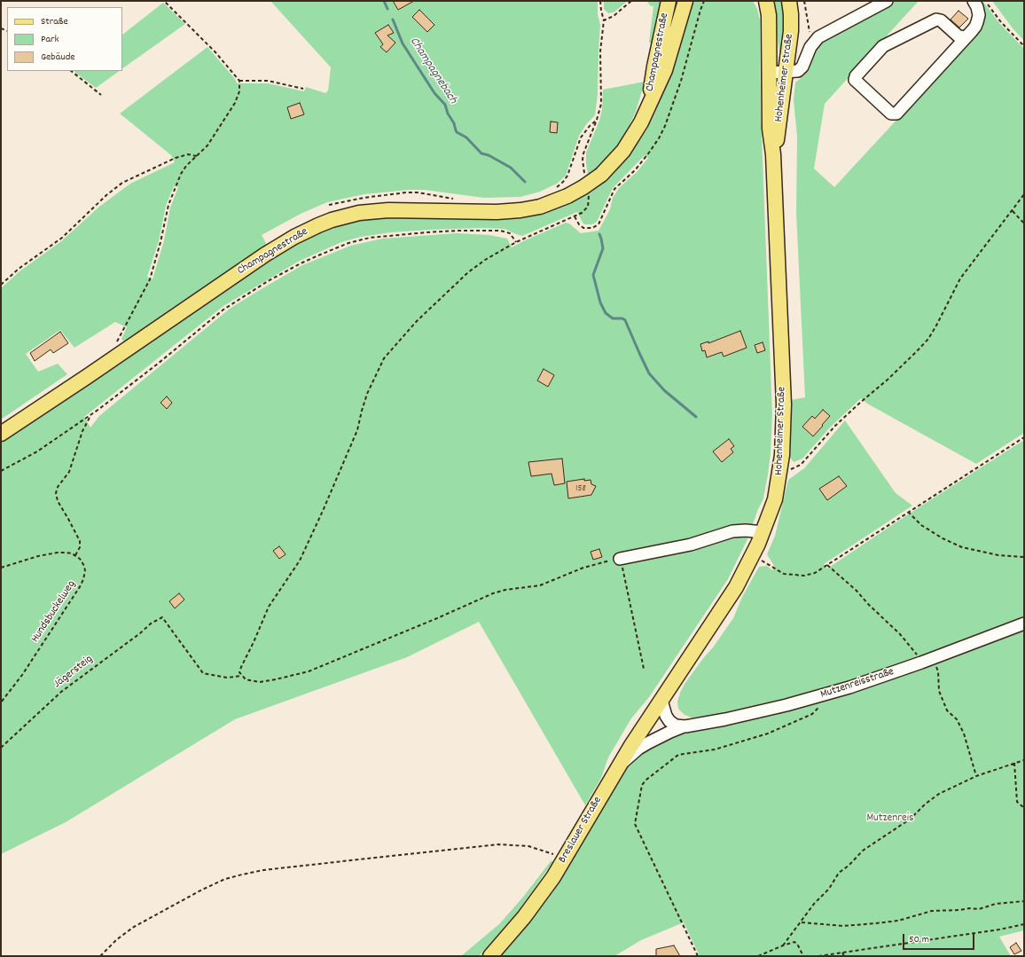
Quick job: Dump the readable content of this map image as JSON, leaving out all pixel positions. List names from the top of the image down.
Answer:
{
  "streets": {
    "main road": ["Champagnestraße", "Hohenheimer Straße", "Breslauer Straße"],
    "street": ["Mutzenreisstraße"],
    "path": ["Hundsbuckelweg", "Jägersteig"]
  },
  "crossings": [
    ["Hohenheimer Straße", "Breslauer Straße"],
    ["Mutzenreisstraße", "Breslauer Straße"]
  ],
  "water": ["Champagnebach"],
  "parks": ["Mutzenreis"],
  "house_numbers": ["158"],
  "legend": ["Straße", "Park", "Gebäude"],
  "scale_bar": "50 m"
}
